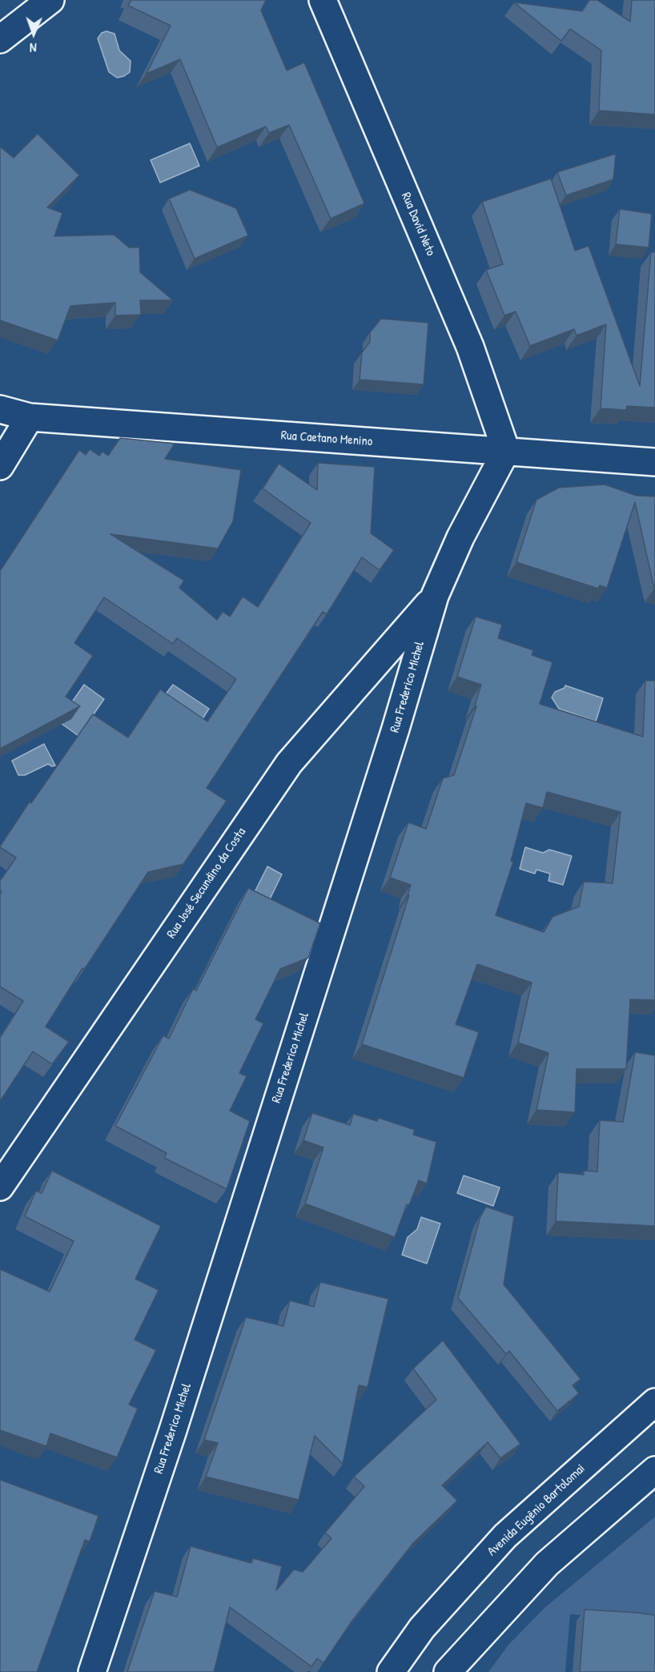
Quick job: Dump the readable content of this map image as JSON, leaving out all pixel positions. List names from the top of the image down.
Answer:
{
  "streets": {
    "street": [
      "Rua David Neto",
      "Rua Caetano Menino",
      "Rua Frederico Michel",
      "Rua José Secundino da Costa",
      "Avenida Eugênio Bartolomai"
    ]
  },
  "crossings": [
    ["Rua David Neto", "Rua Caetano Menino"],
    ["Rua David Neto", "Rua Frederico Michel"],
    ["Rua Caetano Menino", "Rua Frederico Michel"],
    ["Rua Frederico Michel", "Rua José Secundino da Costa"]
  ],
  "north": "bottom"
}
